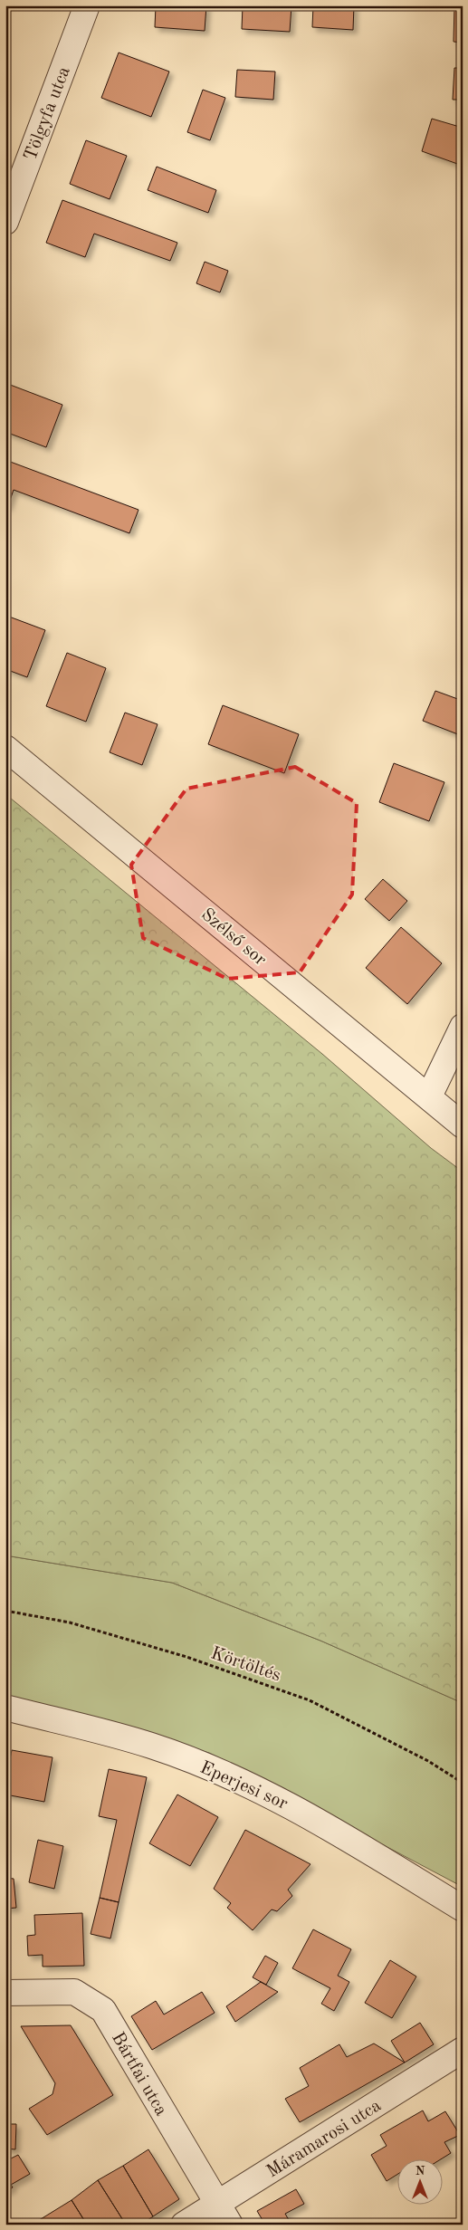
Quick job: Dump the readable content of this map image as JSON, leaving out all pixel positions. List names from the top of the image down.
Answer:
{
  "streets": {
    "street": [
      "Tölgyfa utca",
      "Szélső sor",
      "Eperjesi sor",
      "Bártfai utca",
      "Máramarosi utca"
    ],
    "path": ["Körtöltés"]
  },
  "crossings": [
    ["Bártfai utca", "Máramarosi utca"]
  ],
  "north": "top"
}
